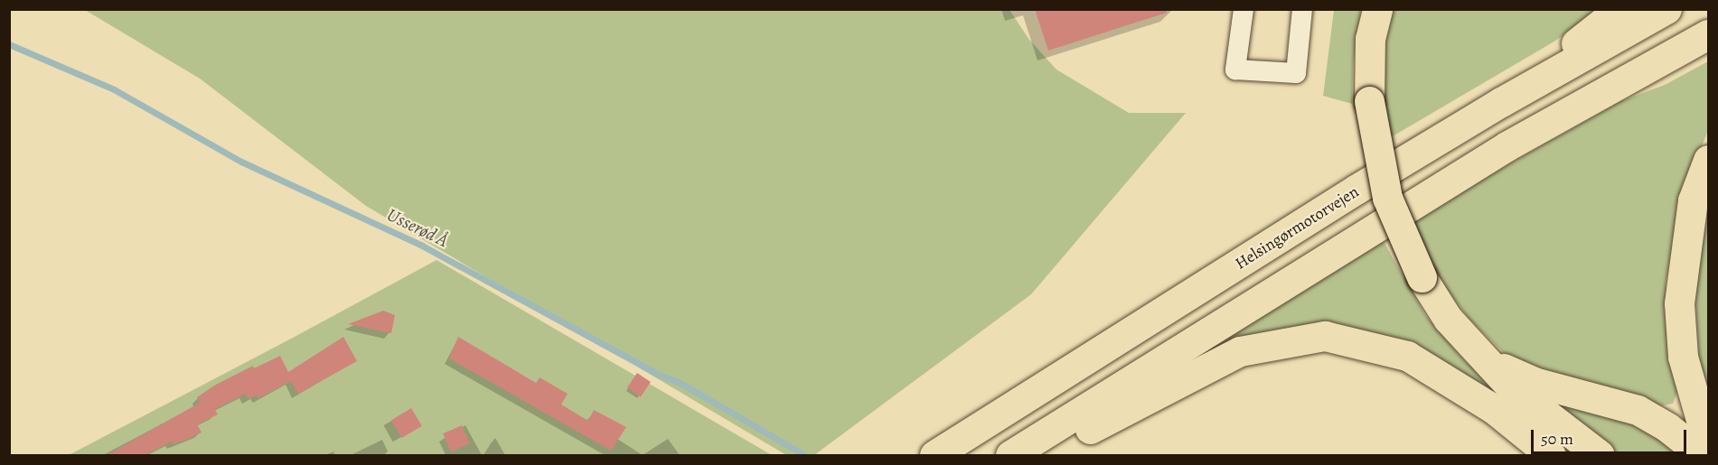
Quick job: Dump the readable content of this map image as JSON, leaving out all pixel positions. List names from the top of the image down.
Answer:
{
  "streets": {
    "highway": ["Helsingørmotorvejen"]
  },
  "water": ["Usserød Å"],
  "scale_bar": "50 m"
}
